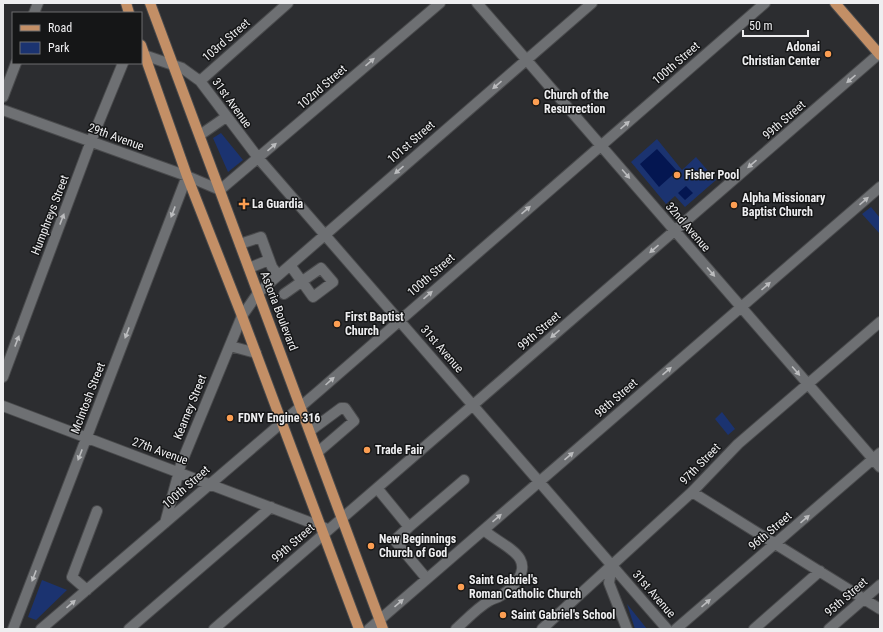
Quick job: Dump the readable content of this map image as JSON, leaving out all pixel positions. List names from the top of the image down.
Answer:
{
  "streets": {
    "main road": ["Astoria Boulevard"],
    "street": [
      "103rd Street",
      "100th Street",
      "102nd Street",
      "31st Avenue",
      "99th Street",
      "29th Avenue",
      "101st Street",
      "Humphreys Street",
      "32nd Avenue",
      "McIntosh Street",
      "98th Street",
      "Kearney Street",
      "27th Avenue",
      "97th Street",
      "96th Street",
      "95th Street"
    ]
  },
  "crossings": [
    ["103rd Street", "31st Avenue"],
    ["100th Street", "31st Avenue"],
    ["100th Street", "32nd Avenue"],
    ["100th Street", "Astoria Boulevard"],
    ["100th Street", "Kearney Street"],
    ["100th Street", "27th Avenue"],
    ["102nd Street", "31st Avenue"],
    ["102nd Street", "29th Avenue"],
    ["102nd Street", "Astoria Boulevard"],
    ["31st Avenue", "99th Street"],
    ["31st Avenue", "101st Street"],
    ["31st Avenue", "Astoria Boulevard"],
    ["31st Avenue", "98th Street"],
    ["31st Avenue", "97th Street"],
    ["99th Street", "32nd Avenue"],
    ["99th Street", "Astoria Boulevard"],
    ["99th Street", "27th Avenue"],
    ["29th Avenue", "Humphreys Street"],
    ["29th Avenue", "Astoria Boulevard"],
    ["29th Avenue", "McIntosh Street"],
    ["101st Street", "32nd Avenue"],
    ["101st Street", "Astoria Boulevard"],
    ["101st Street", "Kearney Street"],
    ["32nd Avenue", "98th Street"],
    ["32nd Avenue", "97th Street"],
    ["32nd Avenue", "96th Street"],
    ["Astoria Boulevard", "98th Street"],
    ["McIntosh Street", "27th Avenue"],
    ["Kearney Street", "27th Avenue"]
  ],
  "one_way": [
    "100th Street",
    "102nd Street",
    "99th Street",
    "101st Street",
    "Humphreys Street",
    "32nd Avenue",
    "McIntosh Street",
    "98th Street"
  ],
  "places": {
    "other": [
      "Adonai Christian Center",
      "Church of the Resurrection",
      "Fisher Pool",
      "Alpha Missionary Baptist Church",
      "First Baptist Church",
      "FDNY Engine 316",
      "Trade Fair",
      "New Beginnings Church of God",
      "Saint Gabriel's Roman Catholic Church",
      "Saint Gabriel's School"
    ],
    "health": ["La Guardia"]
  },
  "legend": ["Road", "Park"],
  "scale_bar": "50 m"
}
